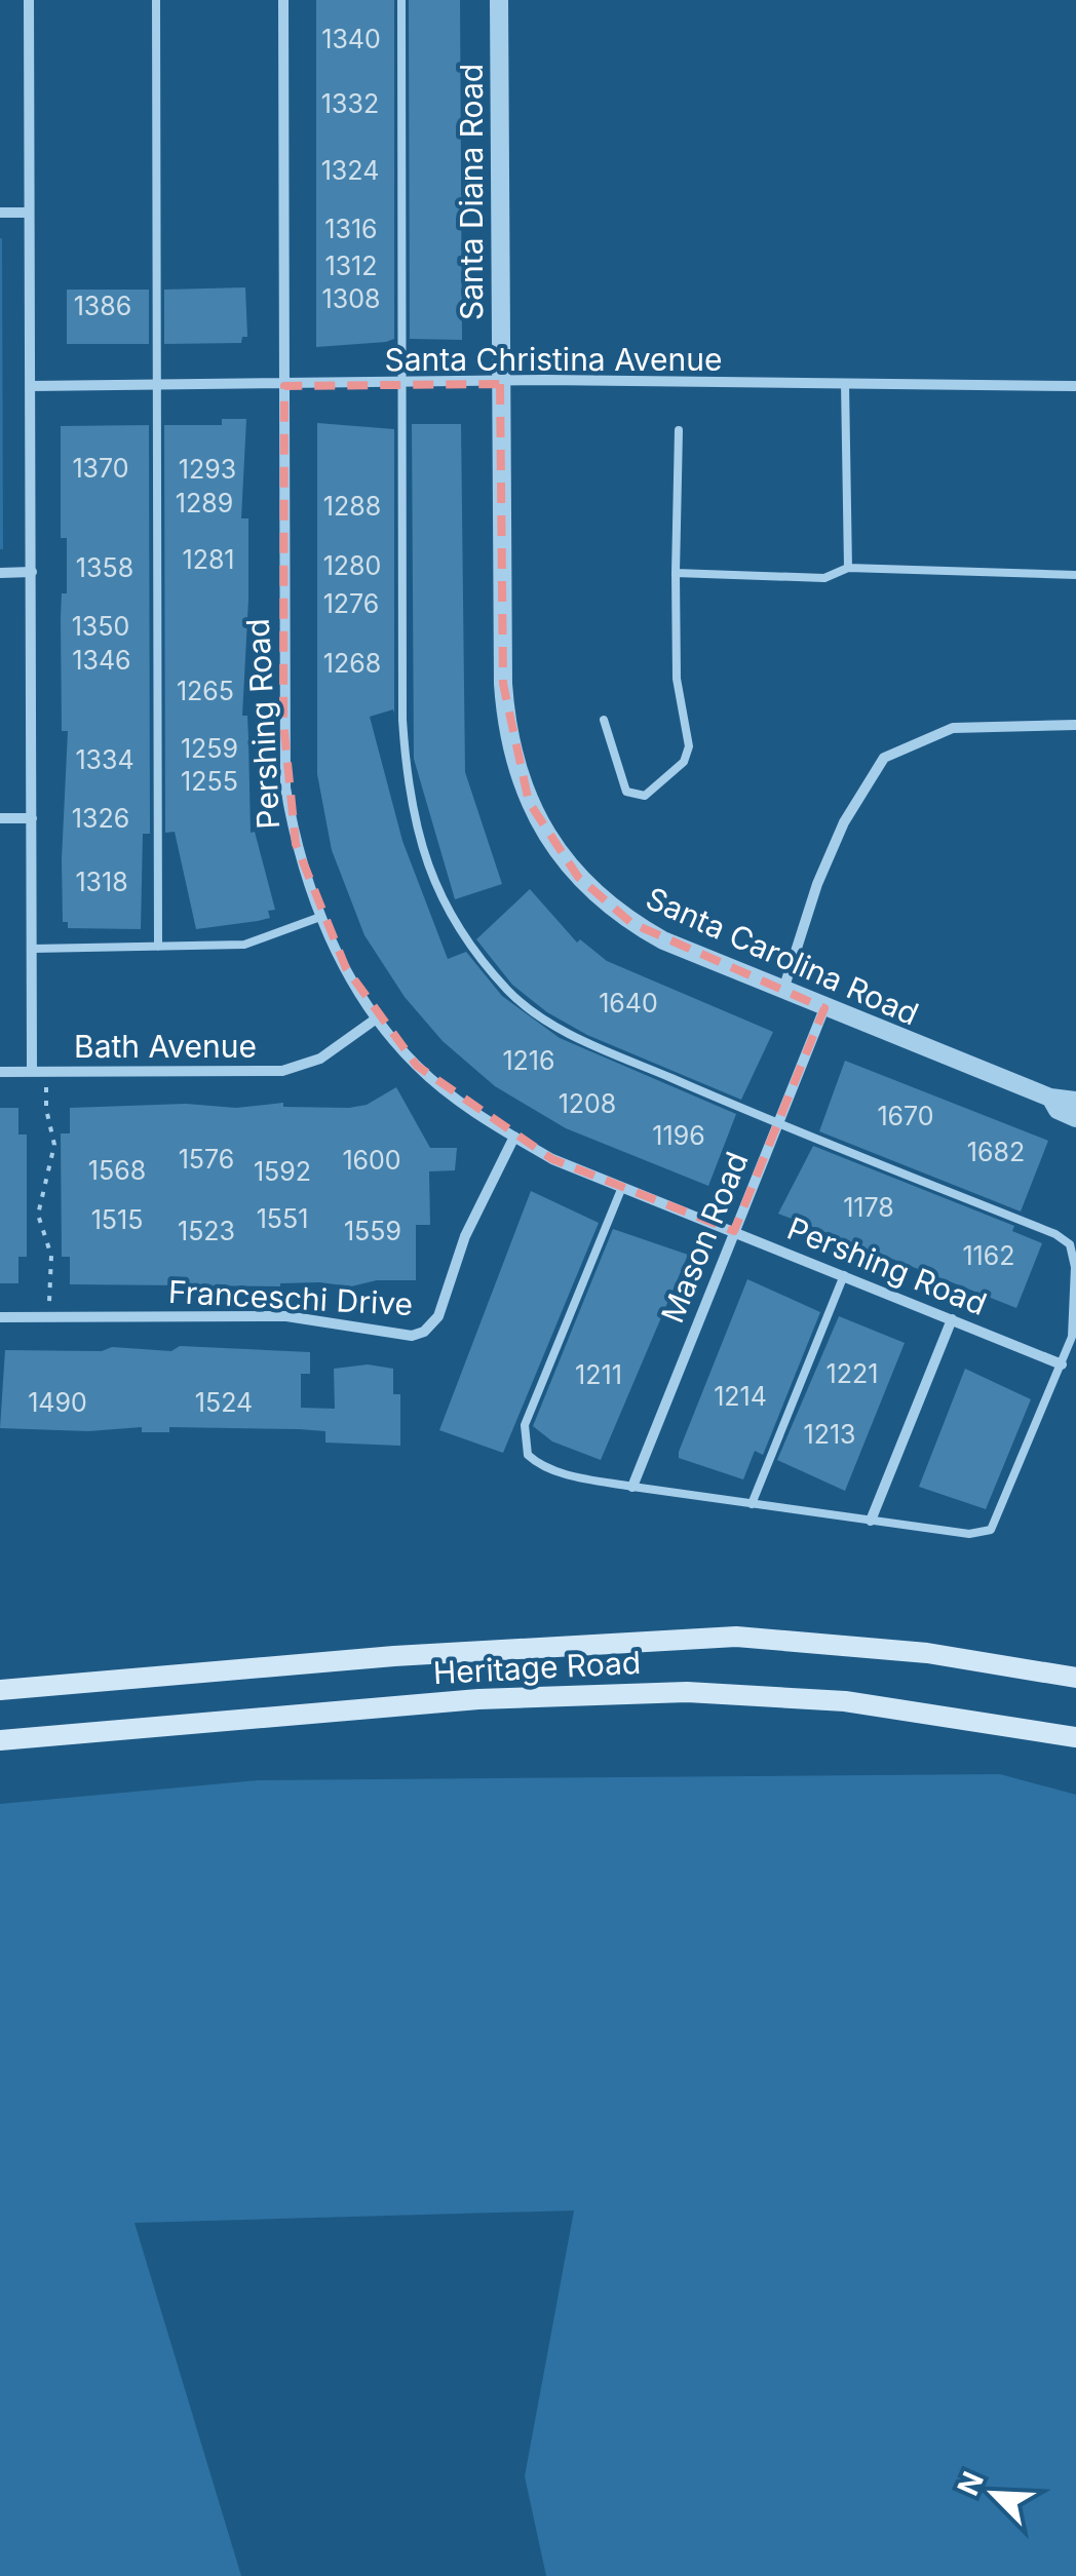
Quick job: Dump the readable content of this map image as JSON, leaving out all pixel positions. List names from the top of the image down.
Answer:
{
  "streets": {
    "main road": ["Heritage Road"],
    "street": [
      "Santa Diana Road",
      "Santa Christina Avenue",
      "Pershing Road",
      "Santa Carolina Road",
      "Bath Avenue",
      "Mason Road",
      "Franceschi Drive"
    ]
  },
  "crossings": [
    ["Santa Diana Road", "Santa Christina Avenue"],
    ["Santa Diana Road", "Santa Carolina Road"],
    ["Santa Christina Avenue", "Pershing Road"],
    ["Santa Christina Avenue", "Santa Carolina Road"],
    ["Pershing Road", "Bath Avenue"],
    ["Pershing Road", "Mason Road"],
    ["Pershing Road", "Franceschi Drive"],
    ["Santa Carolina Road", "Mason Road"]
  ],
  "house_numbers": [
    "1340",
    "1332",
    "1324",
    "1316",
    "1312",
    "1308",
    "1386",
    "1370",
    "1293",
    "1289",
    "1288",
    "1281",
    "1280",
    "1358",
    "1276",
    "1350",
    "1346",
    "1268",
    "1265",
    "1259",
    "1334",
    "1255",
    "1326",
    "1318",
    "1640",
    "1216",
    "1208",
    "1670",
    "1196",
    "1682",
    "1576",
    "1600",
    "1568",
    "1592",
    "1178",
    "1551",
    "1515",
    "1523",
    "1559",
    "1162",
    "1221",
    "1211",
    "1214",
    "1490",
    "1524",
    "1213"
  ],
  "north": "top left"
}
